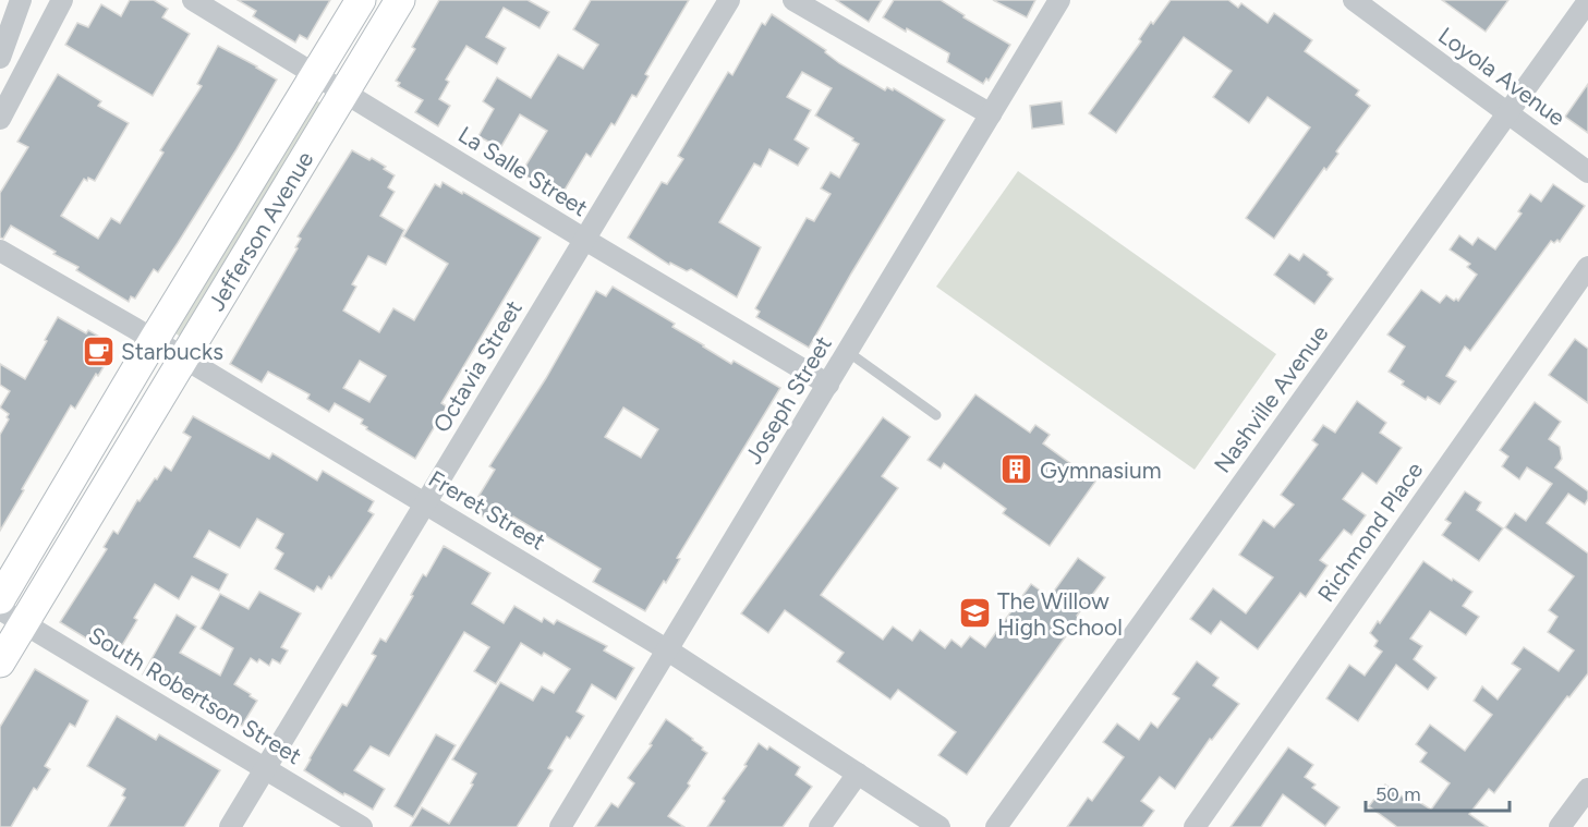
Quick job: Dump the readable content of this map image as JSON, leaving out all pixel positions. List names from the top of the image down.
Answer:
{
  "streets": {
    "street": [
      "Loyola Avenue",
      "La Salle Street",
      "Jefferson Avenue",
      "Octavia Street",
      "Nashville Avenue",
      "Joseph Street",
      "Freret Street",
      "Richmond Place",
      "South Robertson Street"
    ]
  },
  "crossings": [
    ["Loyola Avenue", "Nashville Avenue"],
    ["La Salle Street", "Jefferson Avenue"],
    ["La Salle Street", "Octavia Street"],
    ["La Salle Street", "Joseph Street"],
    ["Jefferson Avenue", "Freret Street"],
    ["Jefferson Avenue", "South Robertson Street"],
    ["Octavia Street", "Freret Street"],
    ["Octavia Street", "South Robertson Street"],
    ["Joseph Street", "Freret Street"]
  ],
  "places": {
    "cafe": ["Starbucks"],
    "building": ["Gymnasium"],
    "school or university": ["The Willow High School"]
  },
  "scale_bar": "50 m"
}
